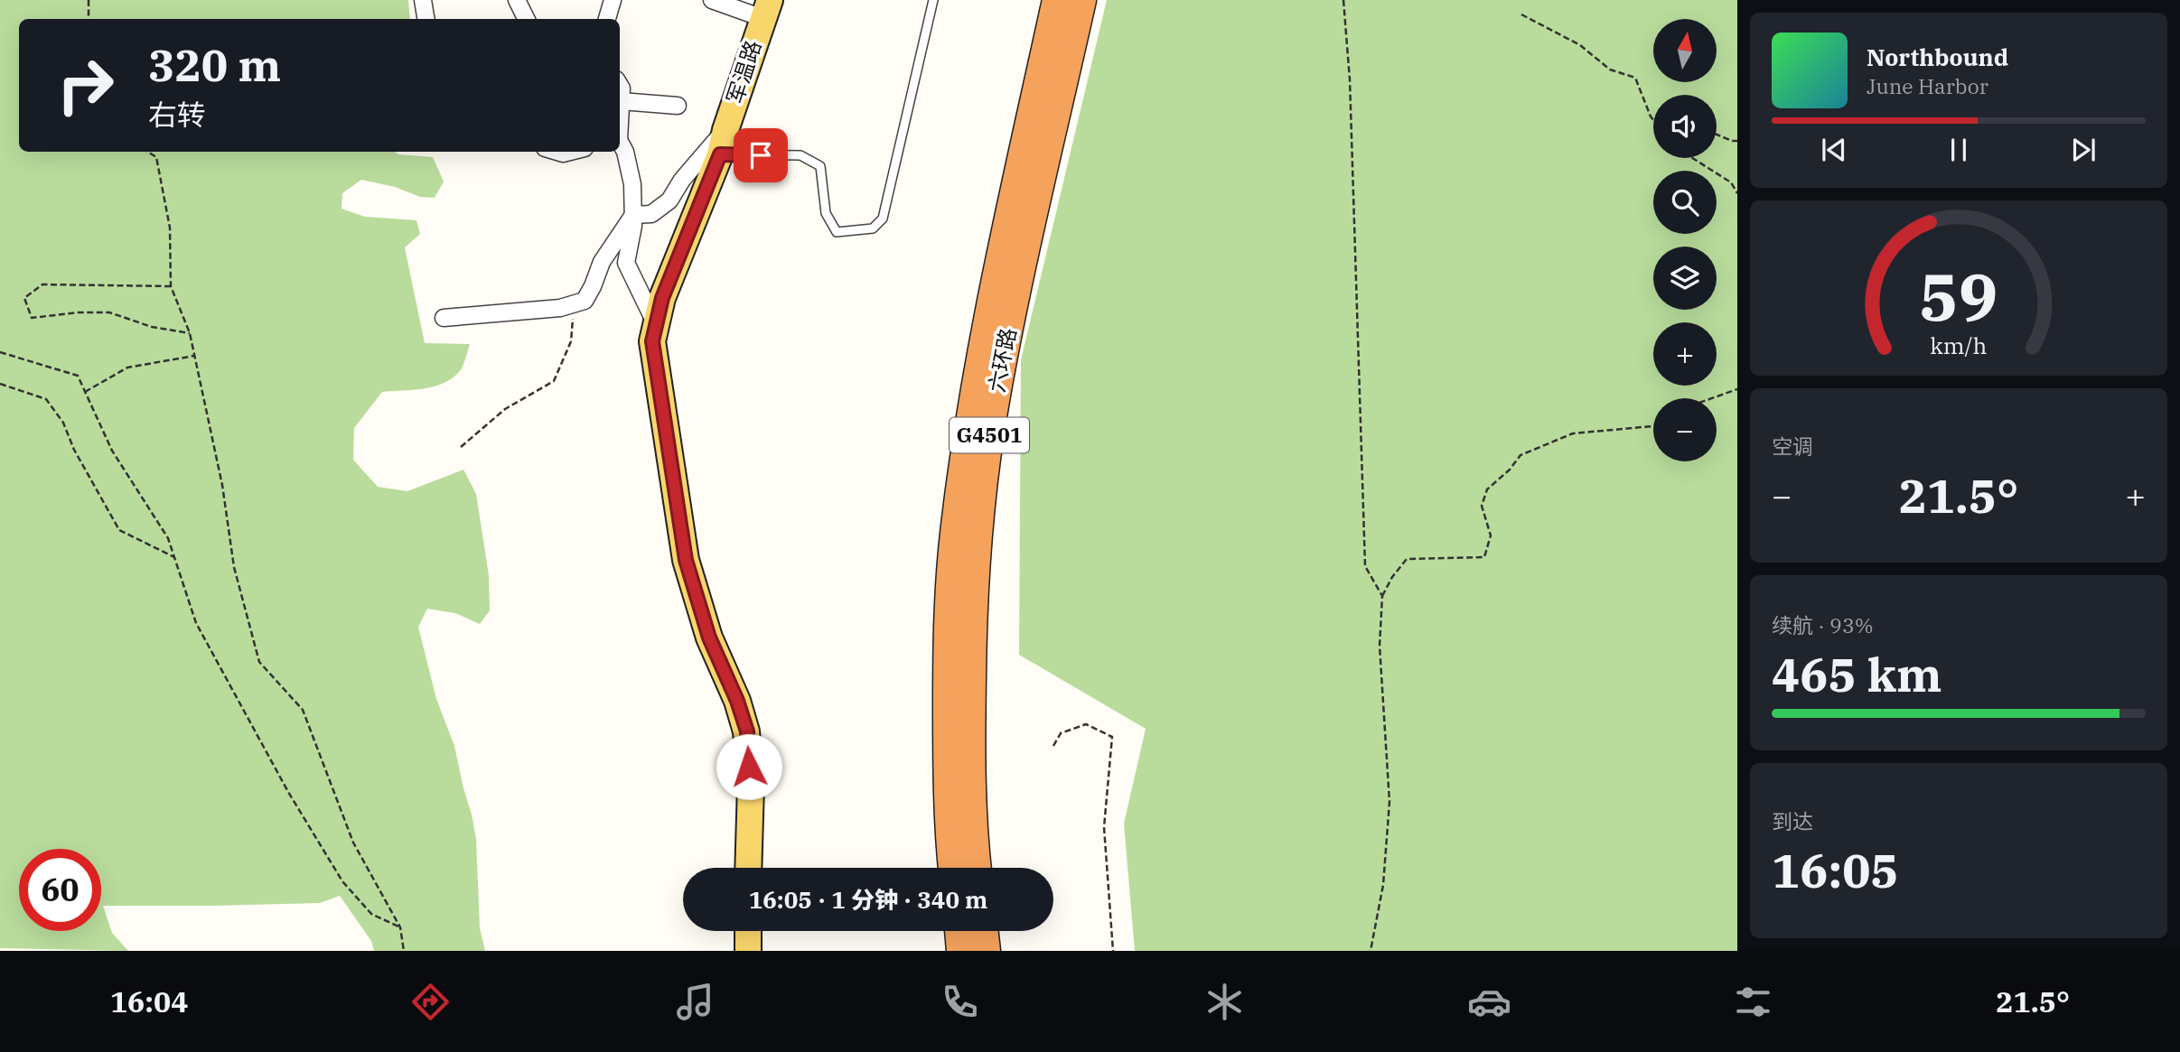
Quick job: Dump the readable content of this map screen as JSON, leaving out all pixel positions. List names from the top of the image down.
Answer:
{
  "streets": {
    "highway": ["六环路", "G4501"],
    "main road": ["军温路"]
  },
  "north": "top",
  "page": {
    "map_buttons": ["+", "−"],
    "turn": ["320 m", "右转"],
    "song": ["Northbound", "June Harbor"],
    "tile": [
      "空调",
      ["续航 · 93%", "465 km"],
      ["到达", "16:05"]
    ],
    "heat": ["−", "21.5°", "+"],
    "limit": "60",
    "trip": "16:05 · 1 分钟 · 340 m",
    "tabs": ["16:04", "21.5°"],
    "gauge": ["59", "km/h"]
  }
}
